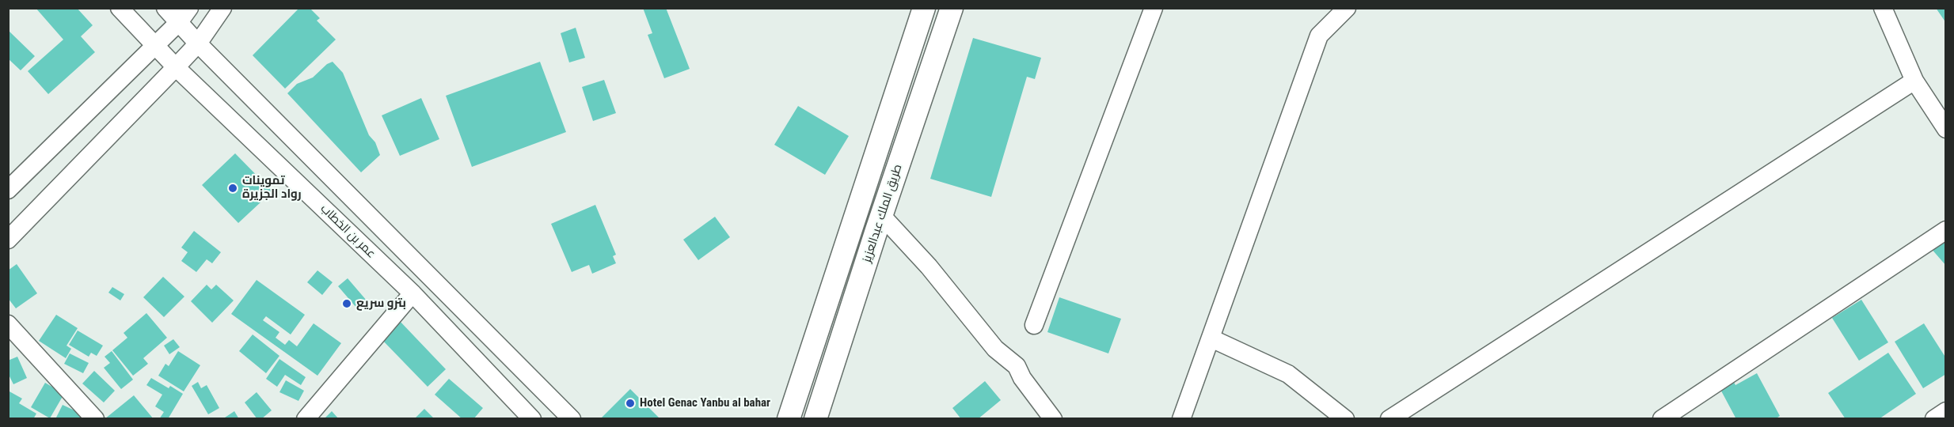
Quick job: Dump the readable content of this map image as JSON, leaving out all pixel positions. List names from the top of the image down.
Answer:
{
  "streets": {
    "main road": ["طريق الملك عبدالعزيز"],
    "street": ["عمر بن الخطاب"]
  },
  "places": ["تموينات رواد الجزيرة", "بترو سريع", "Hotel Genac Yanbu al bahar"]
}
